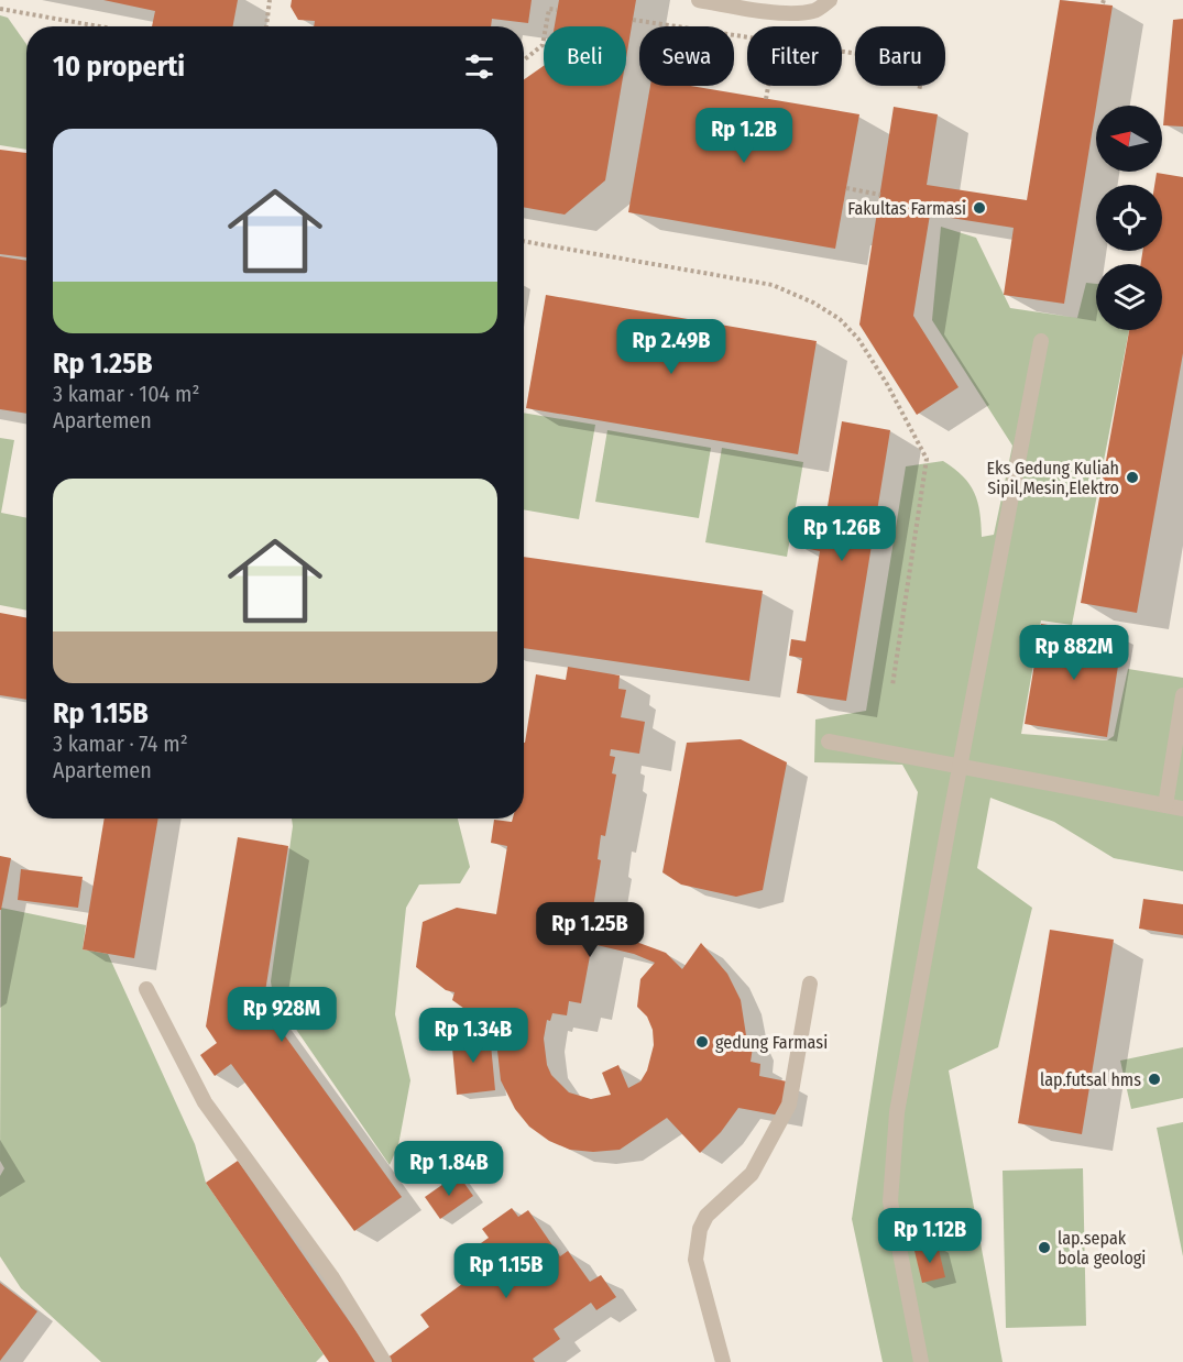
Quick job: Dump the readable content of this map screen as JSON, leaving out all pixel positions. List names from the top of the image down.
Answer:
{
  "places": [
    "Fakultas Farmasi",
    "Eks Gedung Kuliah Sipil,Mesin,Elektro",
    "gedung Farmasi",
    "lap.futsal hms",
    "lap.sepak bola geologi"
  ],
  "north": "left",
  "page": {
    "chip": [
      "Beli",
      "Sewa",
      "Filter",
      "Baru"
    ],
    "heading": "10 properti",
    "list": [
      {
        "name": "Rp 1.25B",
        "note": "3 kamar · 104 m² · Apartemen"
      },
      {
        "name": "Rp 1.15B",
        "note": "3 kamar · 74 m² · Apartemen"
      }
    ],
    "price": [
      "Rp 1.2B",
      "Rp 2.49B",
      "Rp 1.26B",
      "Rp 882M",
      "Rp 1.25B",
      "Rp 928M",
      "Rp 1.34B",
      "Rp 1.84B",
      "Rp 1.12B",
      "Rp 1.15B"
    ]
  }
}
